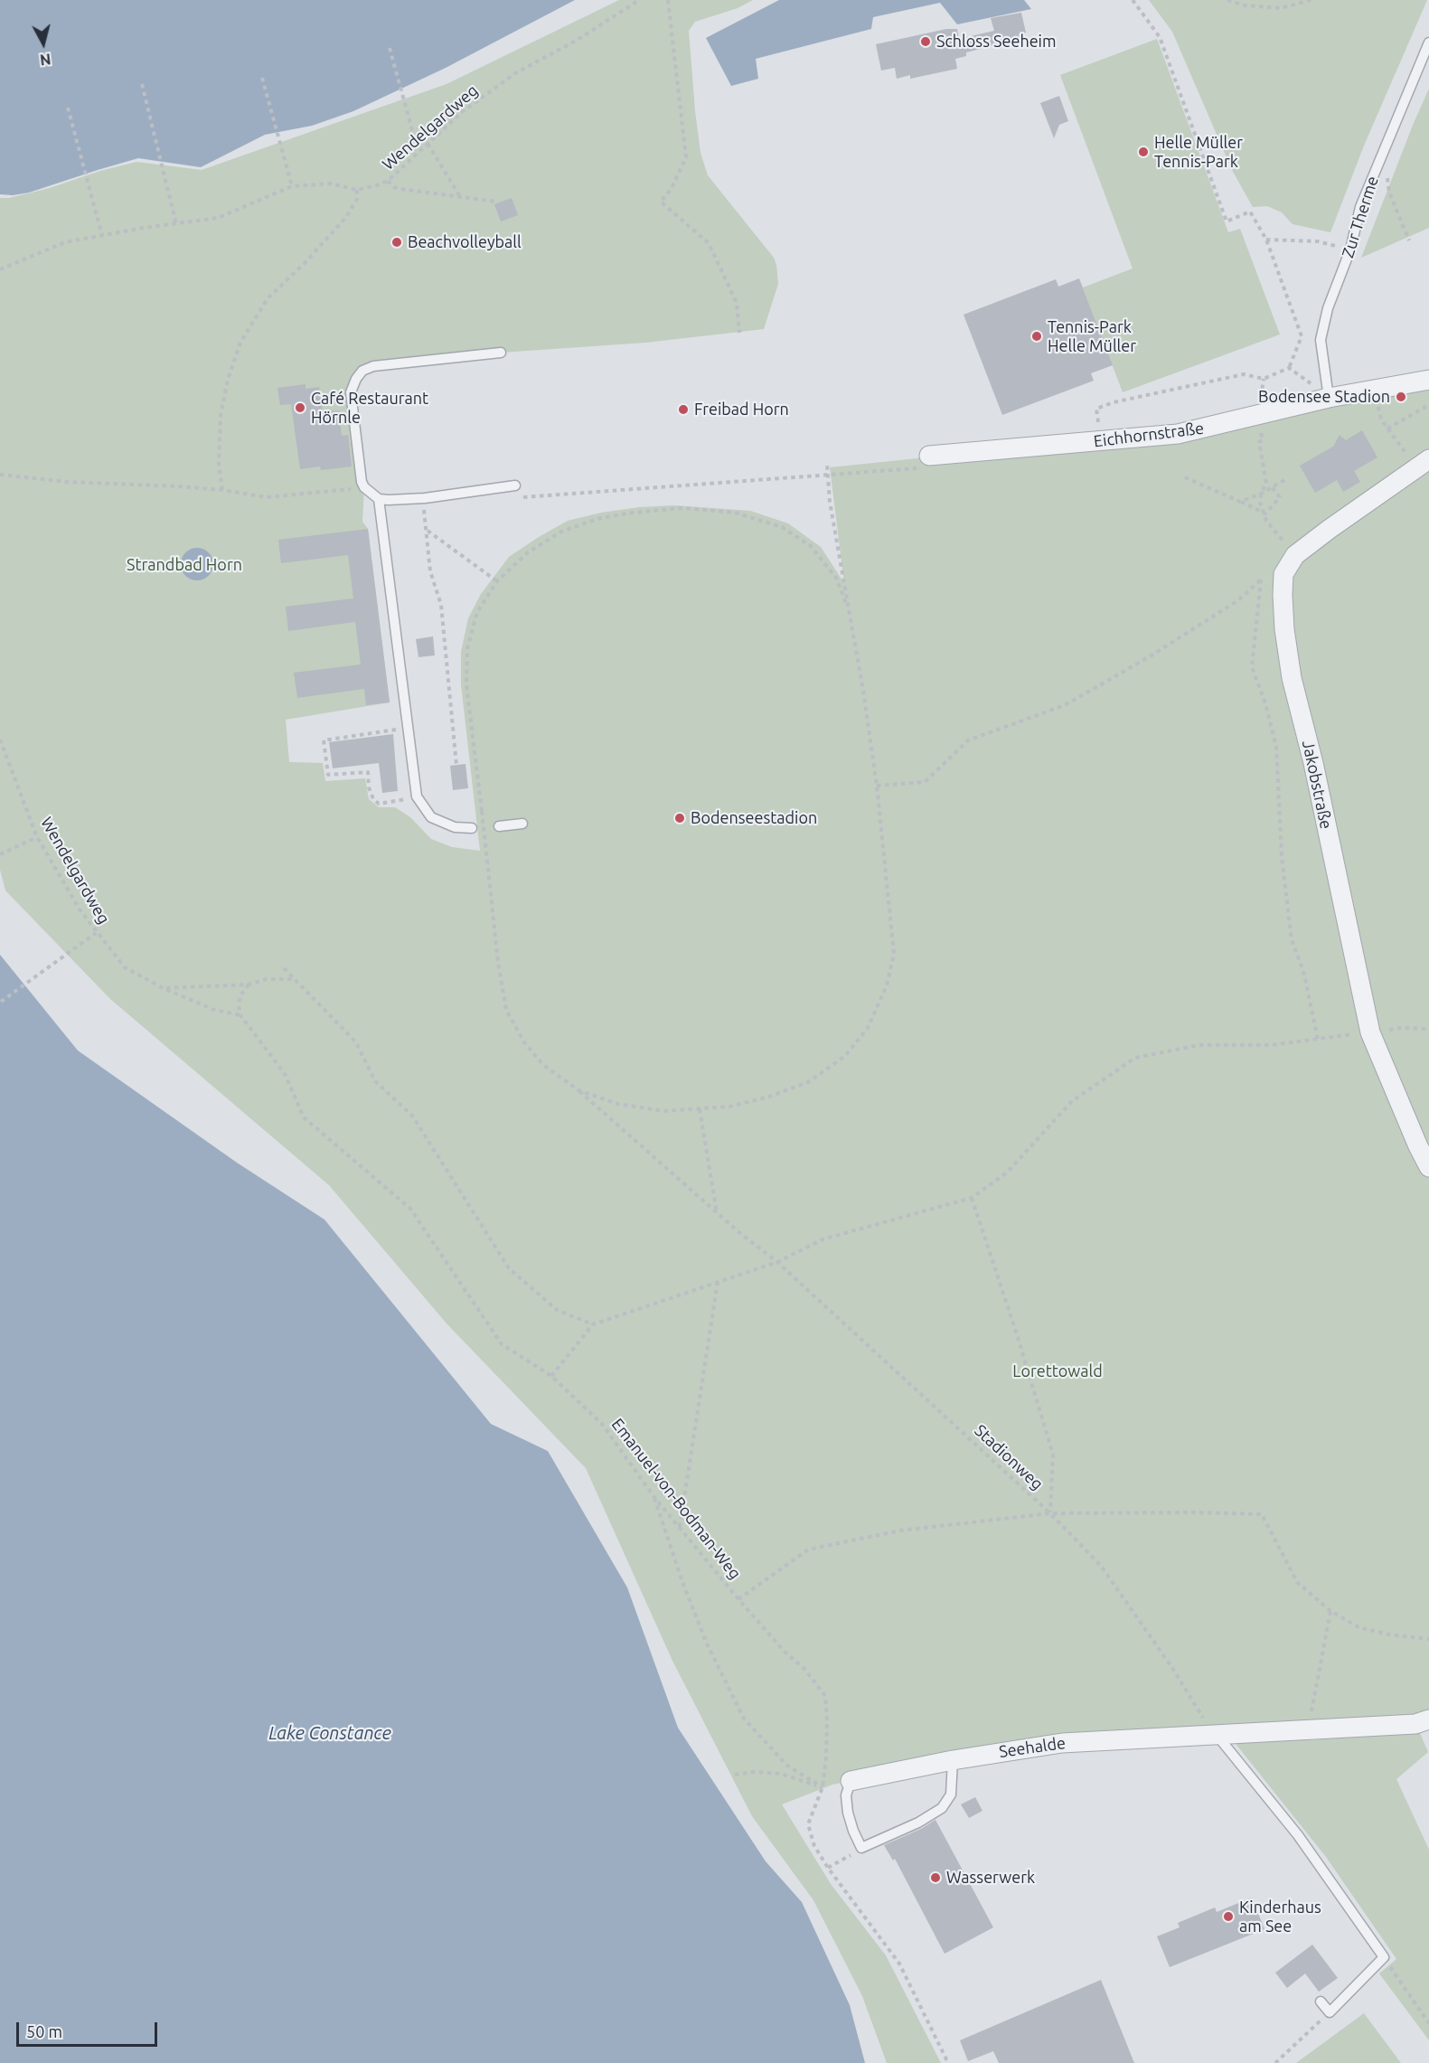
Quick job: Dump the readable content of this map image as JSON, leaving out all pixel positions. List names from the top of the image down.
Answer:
{
  "streets": {
    "street": ["Eichhornstraße", "Jakobstraße", "Seehalde"],
    "lane": ["Zur Therme"],
    "path": ["Wendelgardweg", "Stadionweg", "Emanuel-von-Bodman-Weg"]
  },
  "crossings": [
    ["Wendelgardweg", "Emanuel-von-Bodman-Weg"],
    ["Zur Therme", "Eichhornstraße"],
    ["Stadionweg", "Seehalde"]
  ],
  "water": ["Lake Constance"],
  "parks": ["Strandbad Horn", "Lorettowald"],
  "places": [
    "Schloss Seeheim",
    "Helle Müller Tennis-Park",
    "Beachvolleyball",
    "Tennis-Park Helle Müller",
    "Bodensee Stadion",
    "Café Restaurant Hörnle",
    "Freibad Horn",
    "Bodenseestadion",
    "Wasserwerk",
    "Kinderhaus am See"
  ],
  "scale_bar": "50 m",
  "north": "bottom"
}
